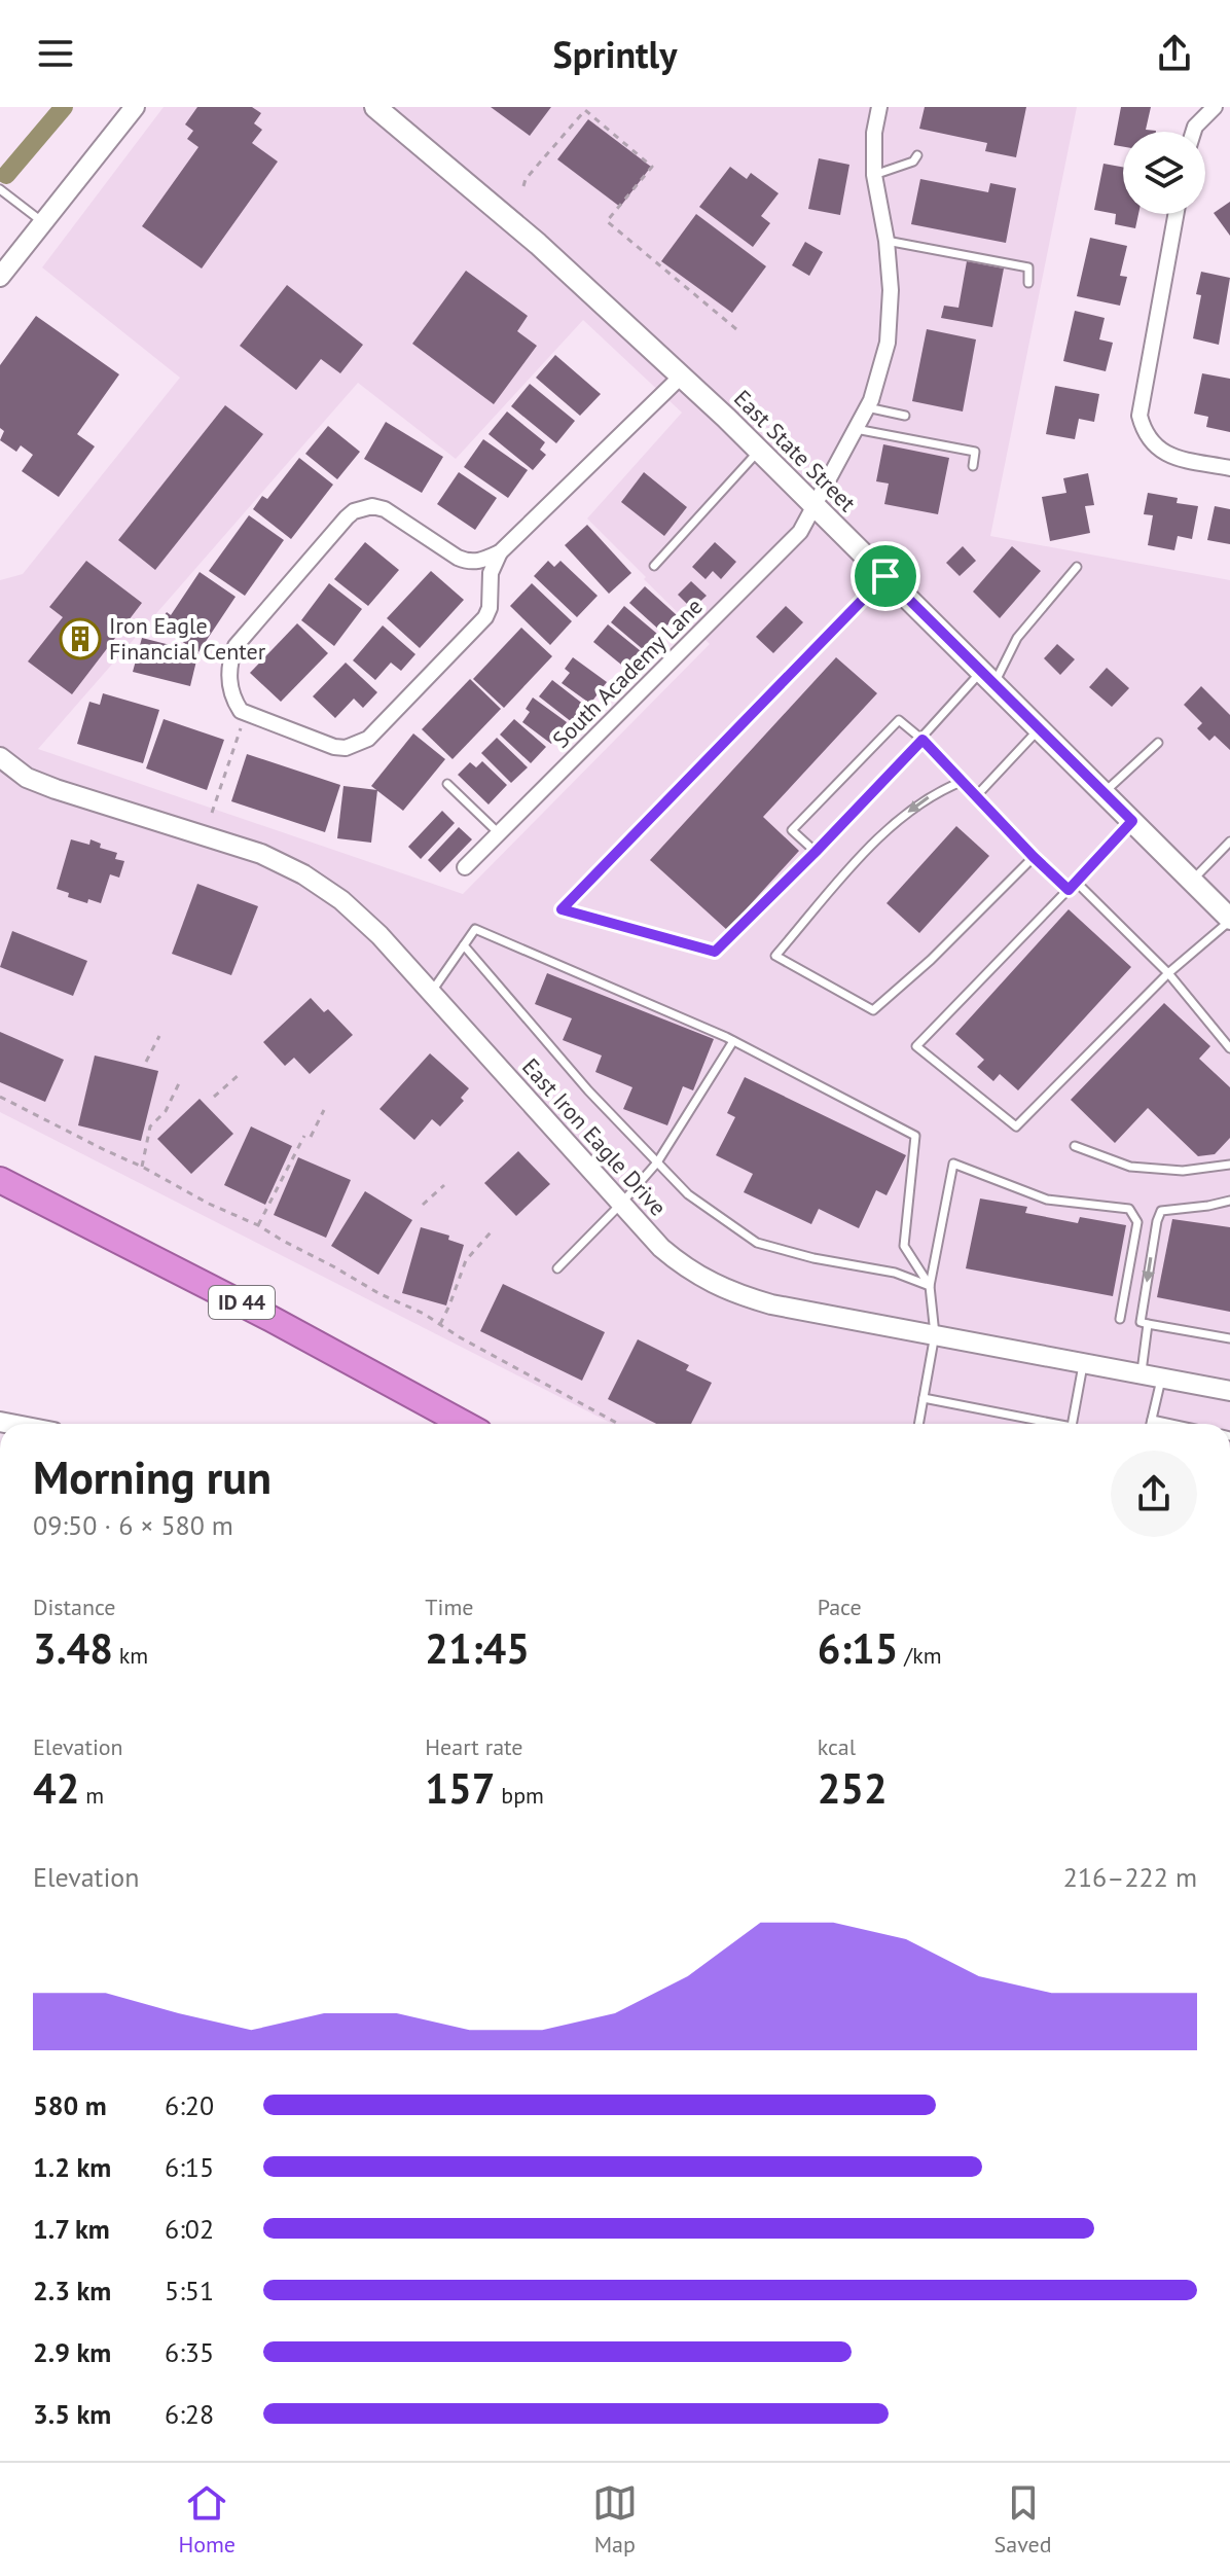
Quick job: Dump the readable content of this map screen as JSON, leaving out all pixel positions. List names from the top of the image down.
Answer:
{
  "streets": {
    "highway": ["ID 44"],
    "main road": ["East State Street"],
    "street": ["South Academy Lane", "East Iron Eagle Drive"]
  },
  "crossings": [
    ["East State Street", "South Academy Lane"]
  ],
  "places": {
    "building": ["Iron Eagle Financial Center"]
  },
  "page": {
    "header": "Sprintly",
    "heading": ["Morning run", "09:50 · 6 × 580 m"],
    "stats": [
      ["Distance", "3.48 km"],
      ["Time", "21:45"],
      ["Pace", "6:15 /km"],
      ["Elevation", "42 m"],
      ["Heart rate", "157 bpm"],
      ["kcal", "252"]
    ],
    "chart": ["Elevation", "216–222 m"],
    "list": [
      {
        "name": "580 m",
        "note": "6:20"
      },
      {
        "name": "1.2 km",
        "note": "6:15"
      },
      {
        "name": "1.7 km",
        "note": "6:02"
      },
      {
        "name": "2.3 km",
        "note": "5:51"
      },
      {
        "name": "2.9 km",
        "note": "6:35"
      },
      {
        "name": "3.5 km",
        "note": "6:28"
      }
    ],
    "tabs": ["Home", "Map", "Saved"]
  }
}
